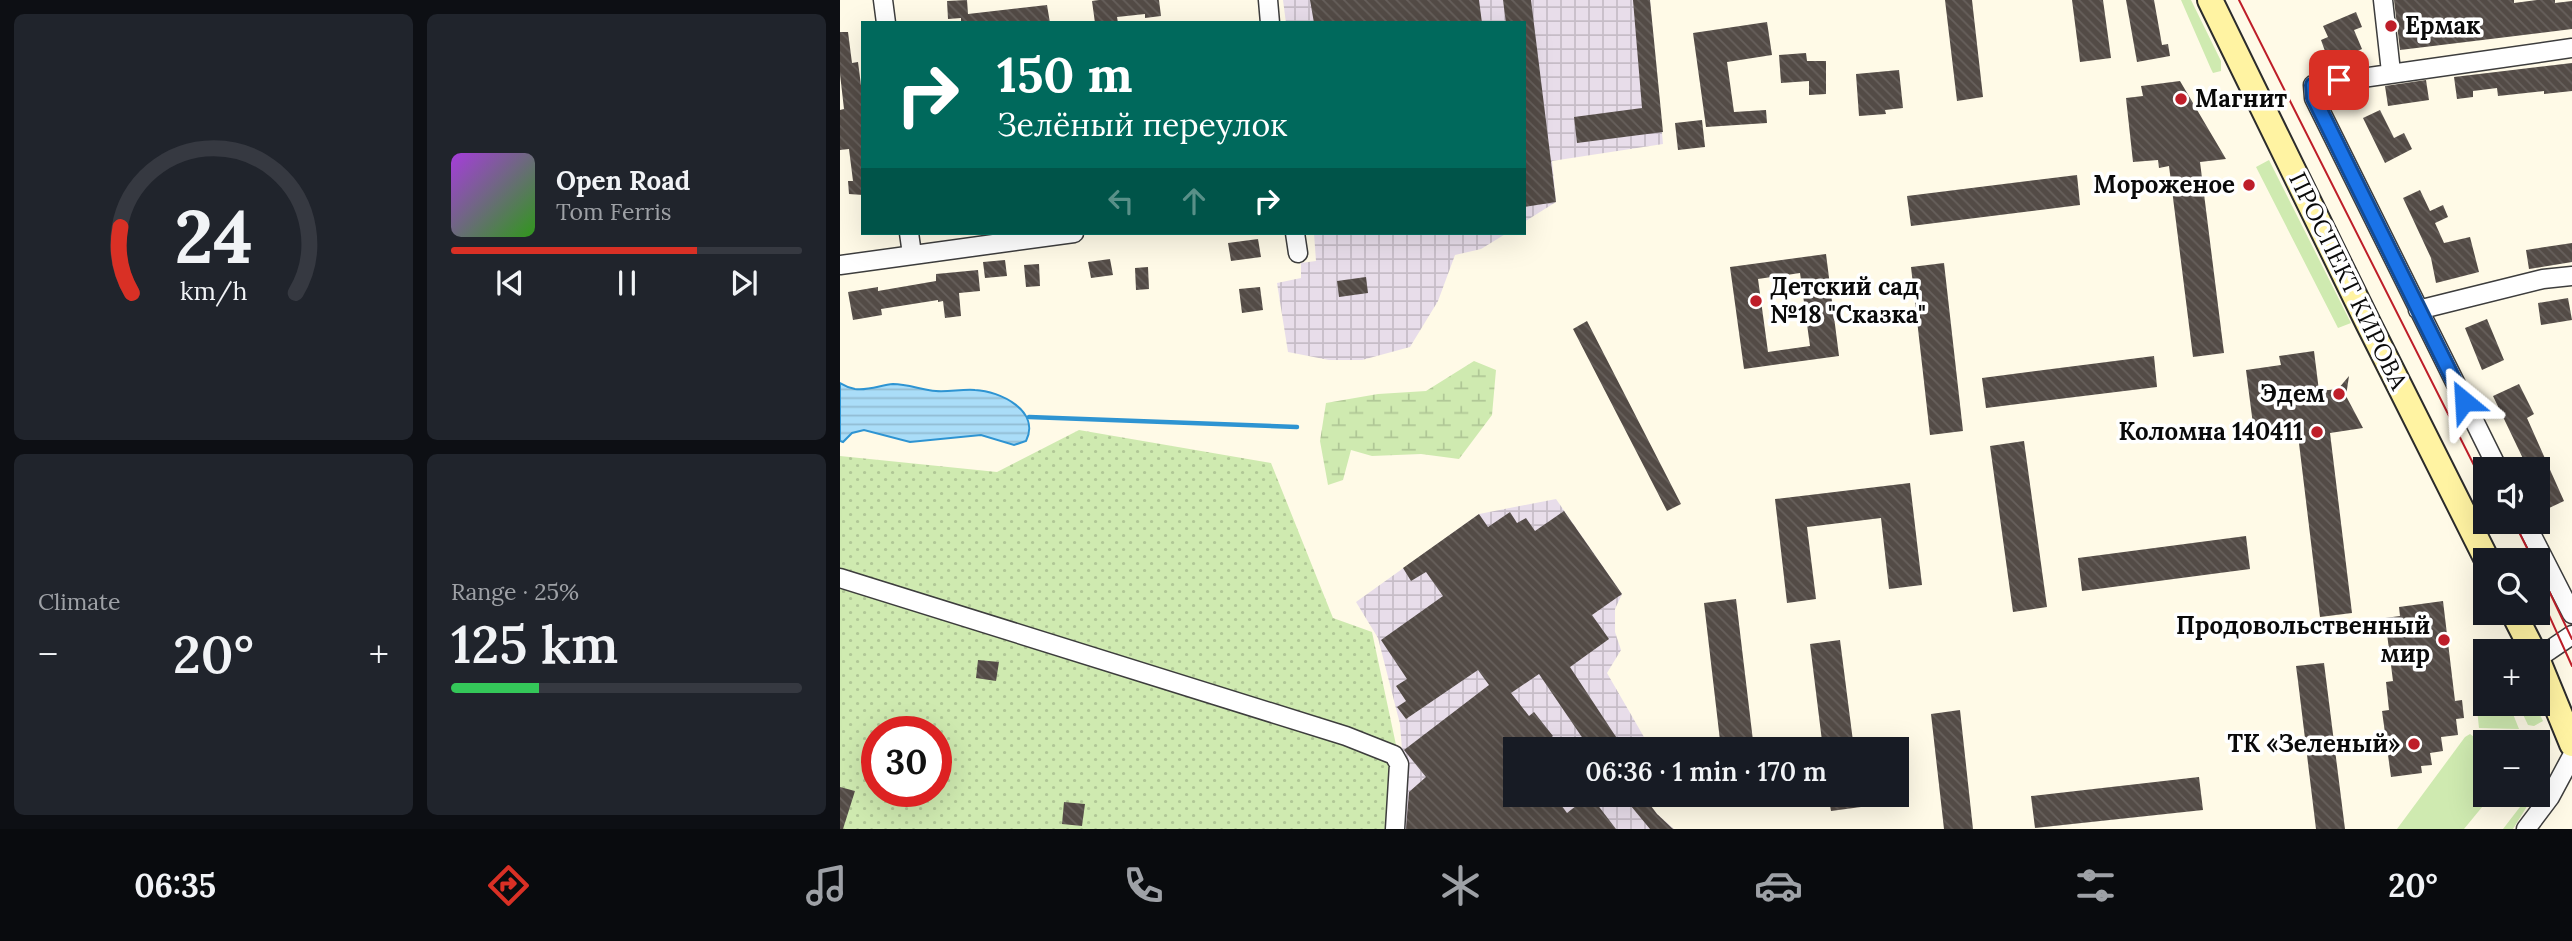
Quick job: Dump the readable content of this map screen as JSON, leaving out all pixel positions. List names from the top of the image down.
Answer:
{
  "streets": {
    "main road": ["ПРОСПЕКТ КИРОВА"]
  },
  "places": [
    "Ермак",
    "Магнит",
    "Мороженое",
    "Детский сад №18 \"Сказка\"",
    "Эдем",
    "Коломна 140411",
    "Продовольственный мир",
    "ТК «Зеленый»"
  ],
  "page": {
    "turn": ["150 m", "Зелёный переулок"],
    "song": ["Open Road", "Tom Ferris"],
    "tile": [
      "Climate",
      ["Range · 25%", "125 km"]
    ],
    "map_buttons": ["+", "−"],
    "heat": ["−", "20°", "+"],
    "limit": "30",
    "trip": "06:36 · 1 min · 170 m",
    "tabs": ["06:35", "20°"],
    "gauge": ["24", "km/h"]
  }
}
